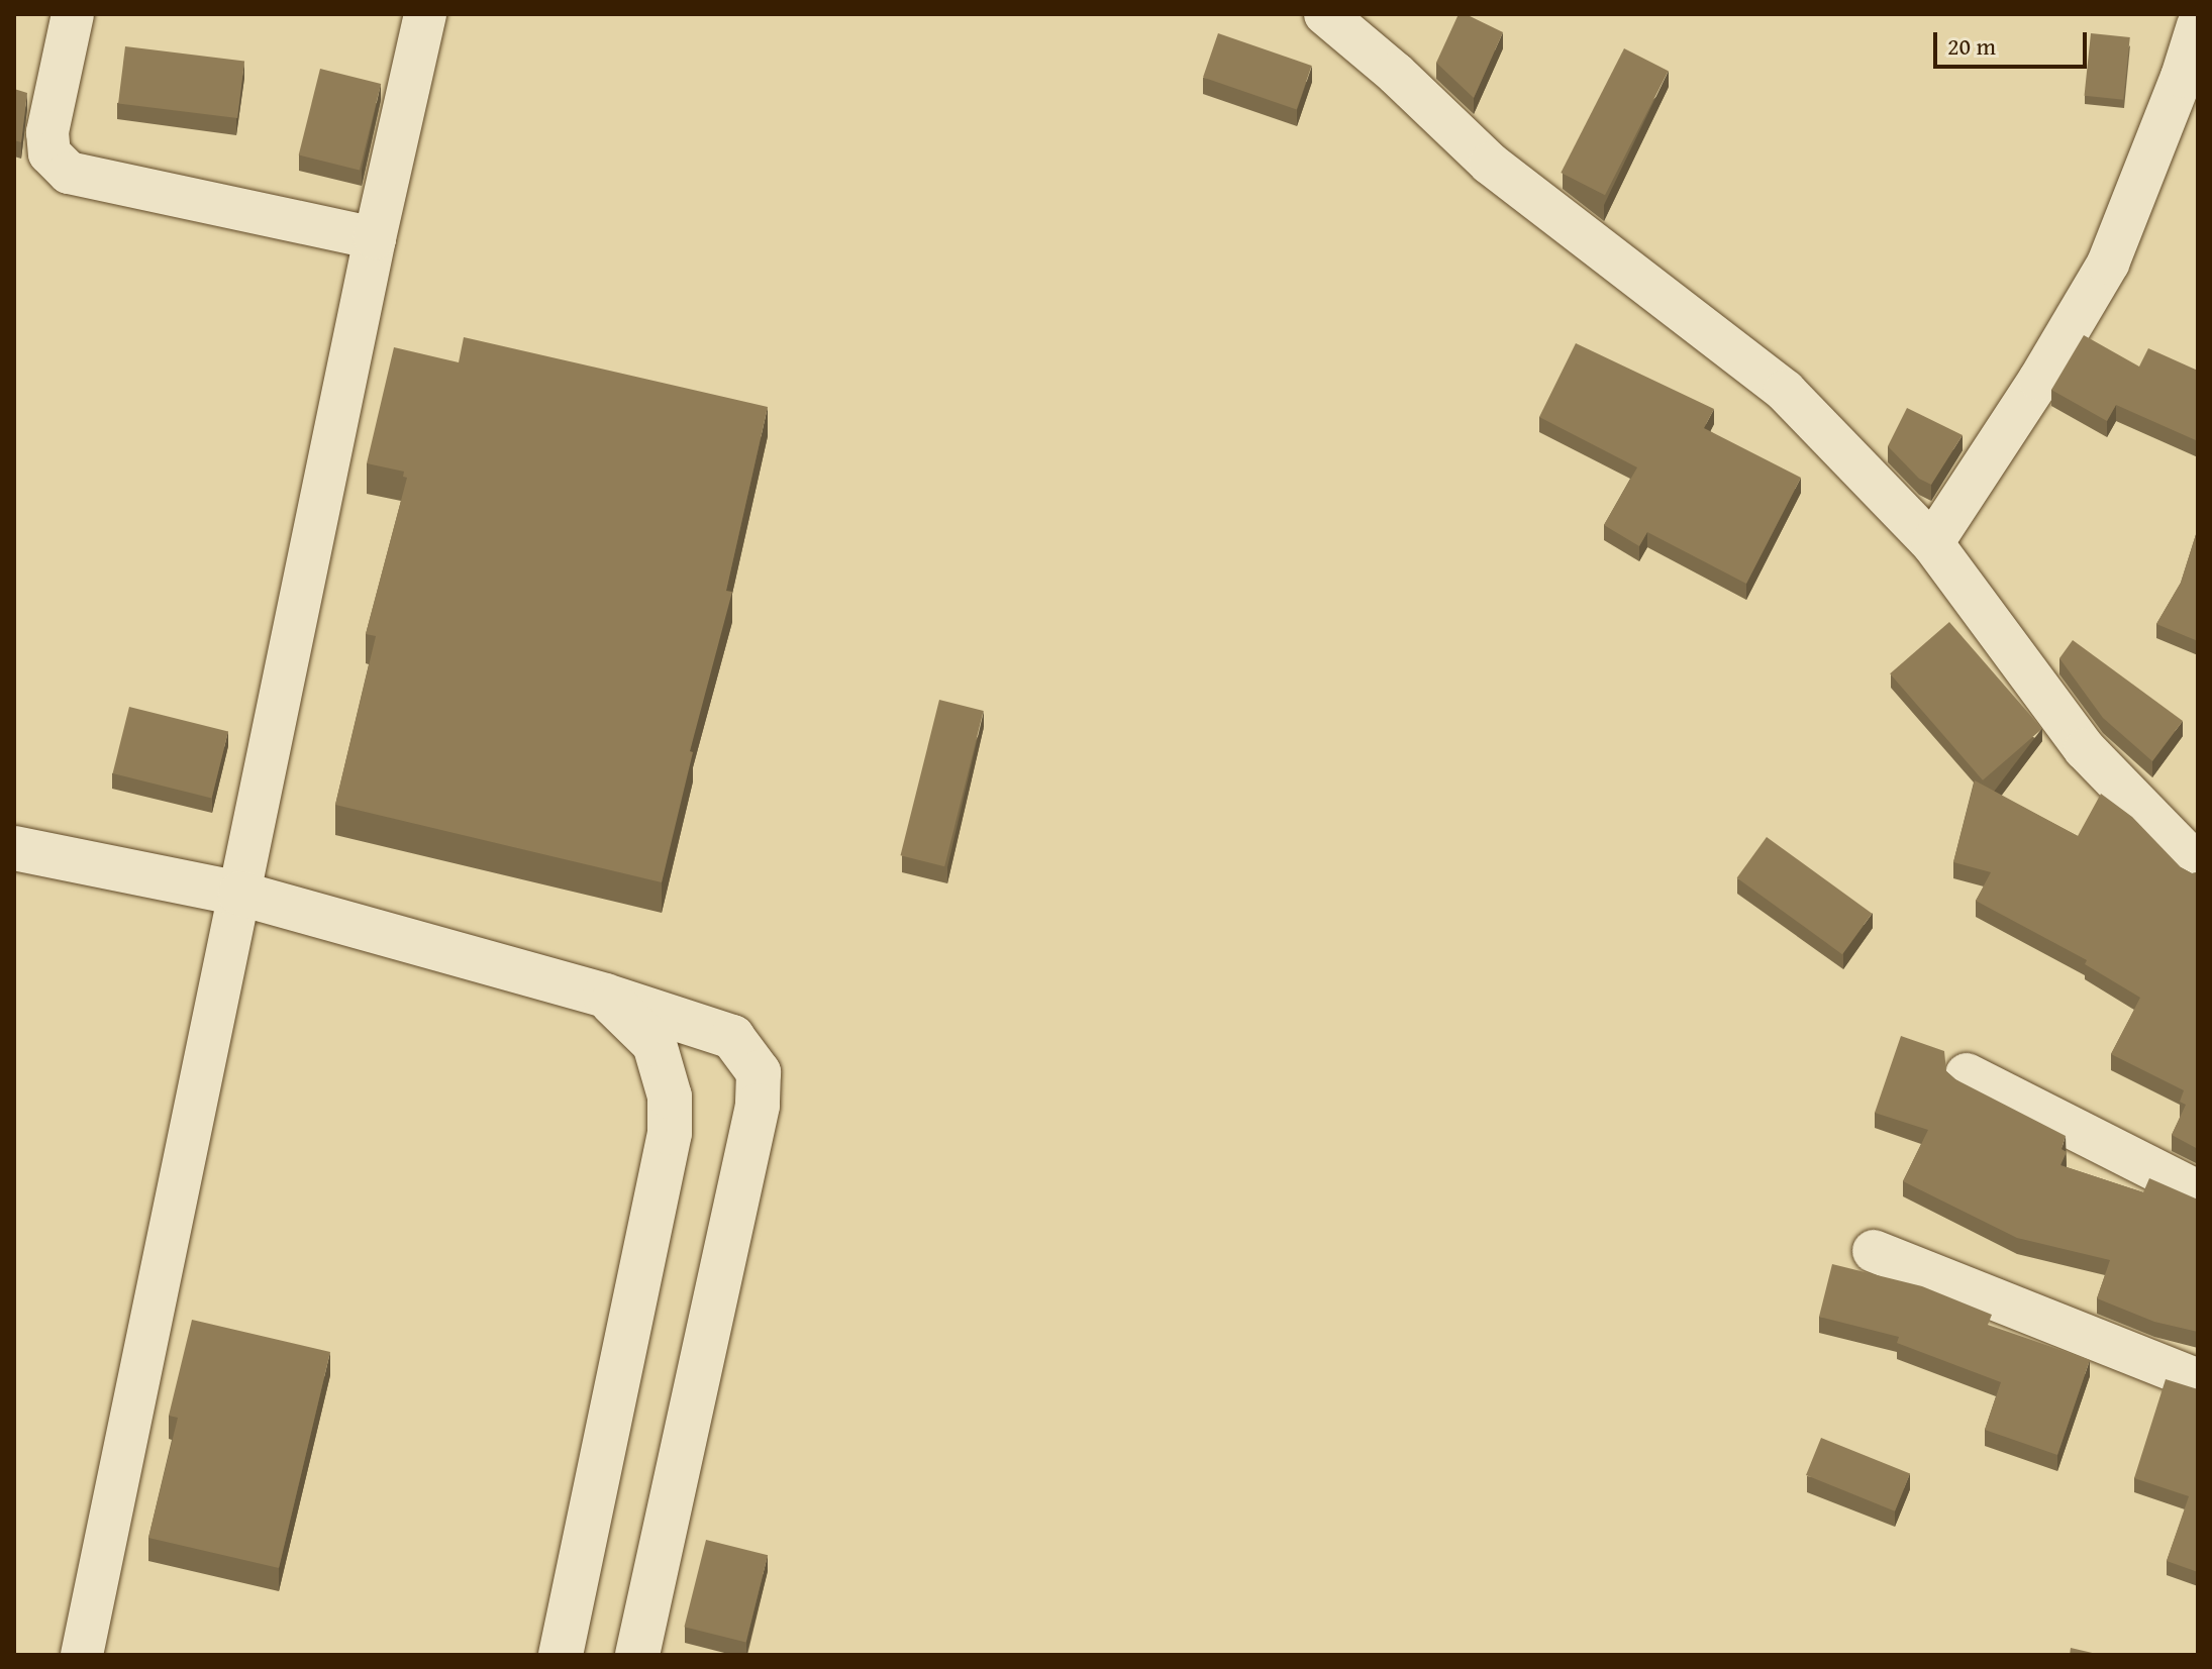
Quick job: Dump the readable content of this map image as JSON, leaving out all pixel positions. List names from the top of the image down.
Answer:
{
  "scale_bar": "20 m"
}
